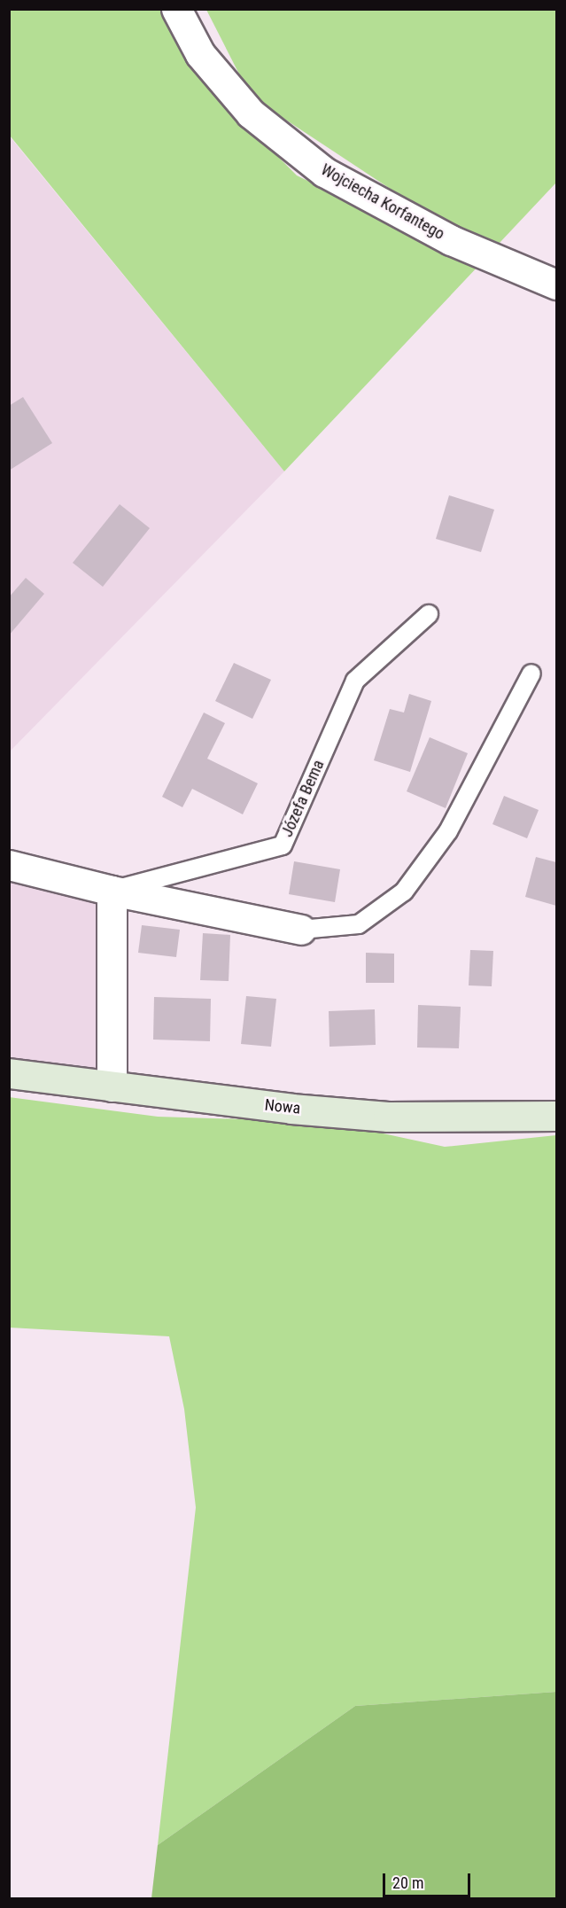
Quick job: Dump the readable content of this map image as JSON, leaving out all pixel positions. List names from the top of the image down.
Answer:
{
  "streets": {
    "street": ["Wojciecha Korfantego", "Józefa Bema", "Nowa"]
  },
  "scale_bar": "20 m"
}
